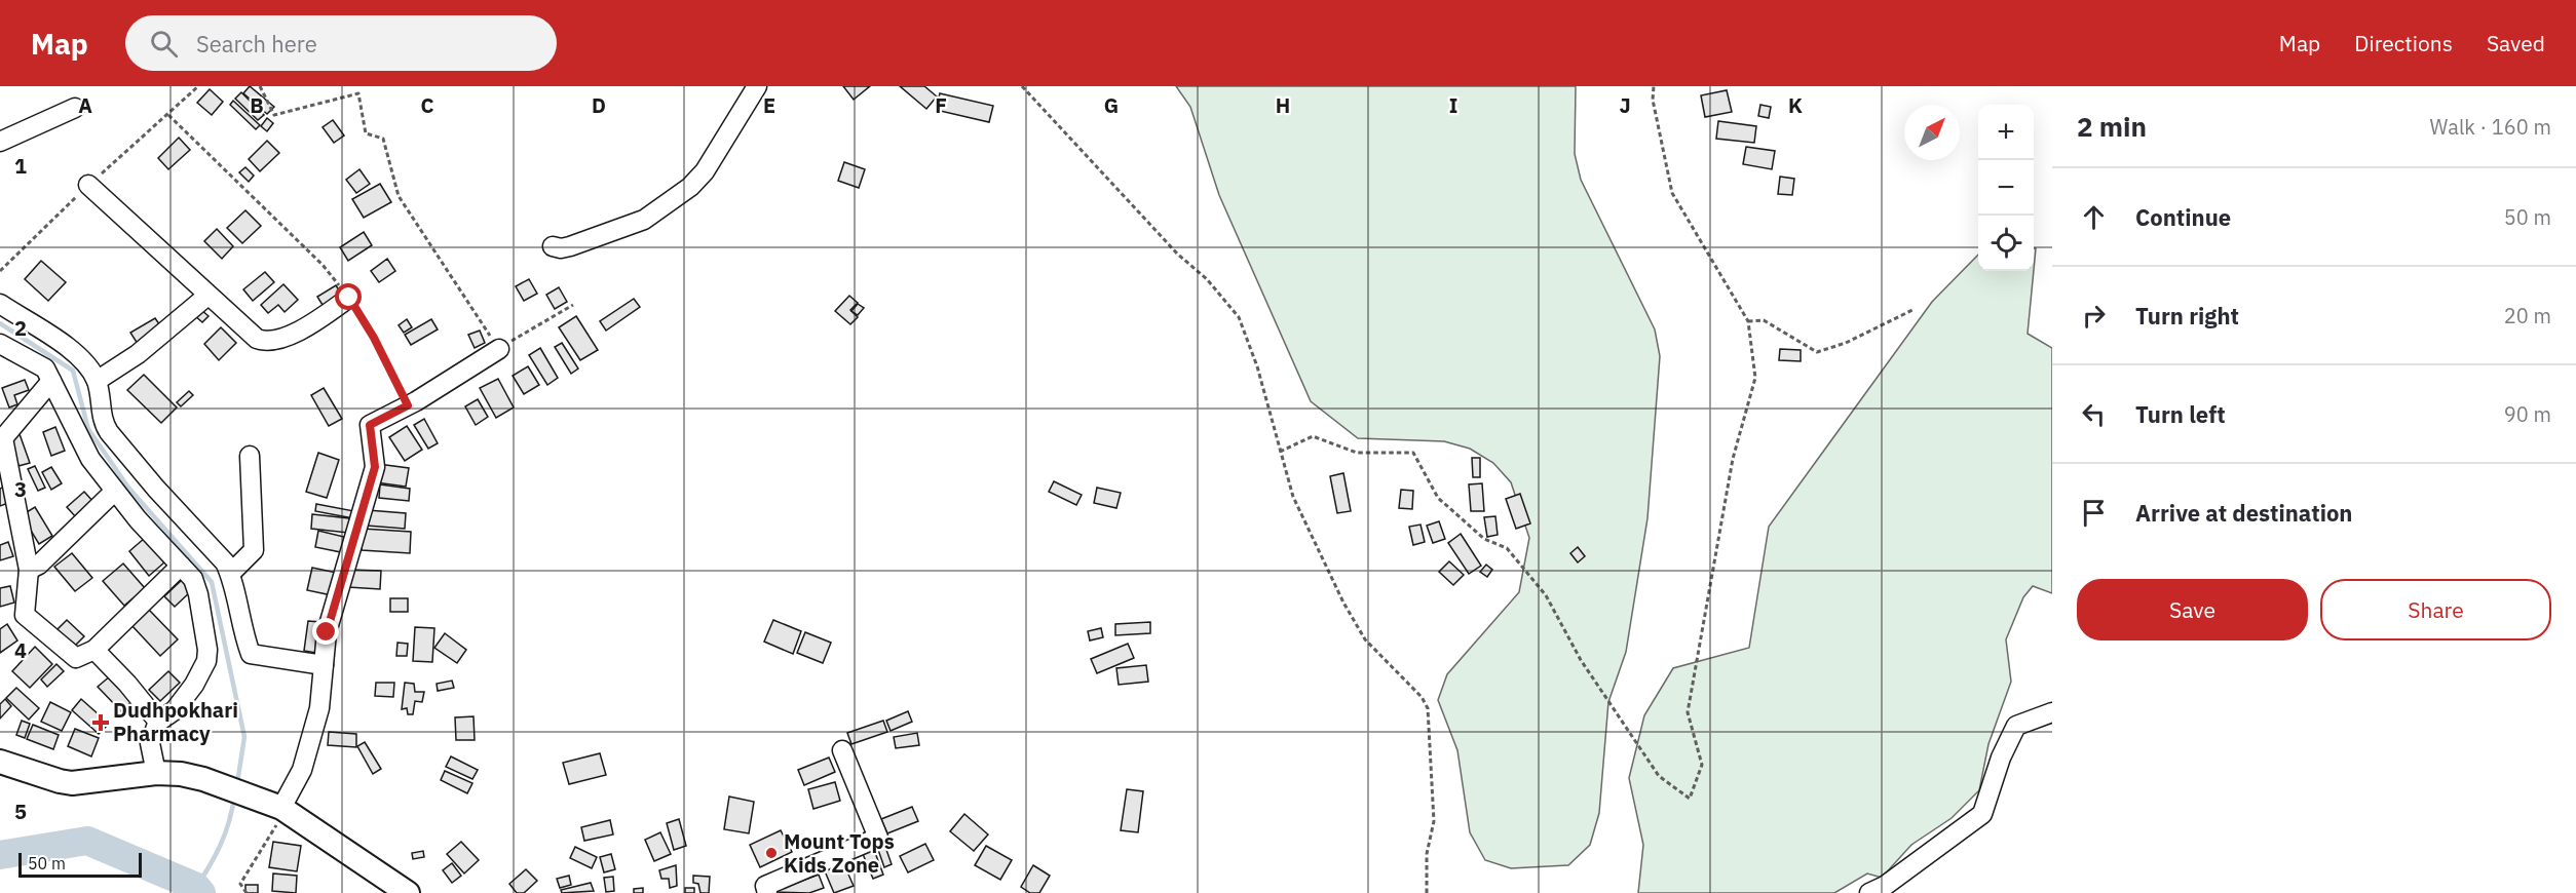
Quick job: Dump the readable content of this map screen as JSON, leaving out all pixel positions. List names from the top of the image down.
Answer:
{
  "places": {
    "health": ["Dudhpokhari Pharmacy"],
    "other": ["Mount Tops Kids Zone"]
  },
  "scale_bar": "50 m",
  "north": "top right",
  "page": {
    "header": "Map",
    "search": "Search here",
    "nav": ["Map", "Directions", "Saved"],
    "heading": ["2 min", "Walk · 160 m"],
    "map_buttons": ["+", "−"],
    "list": [
      ["Continue", "50 m"],
      ["Turn right", "20 m"],
      ["Turn left", "90 m"],
      "Arrive at destination"
    ],
    "buttons": ["Save", "Share"],
    "scale": "50 m"
  },
  "grid": {
    "columns": [
      "A",
      "B",
      "C",
      "D",
      "E",
      "F",
      "G",
      "H",
      "I",
      "J",
      "K"
    ],
    "rows": [
      "1",
      "2",
      "3",
      "4",
      "5"
    ]
  }
}
